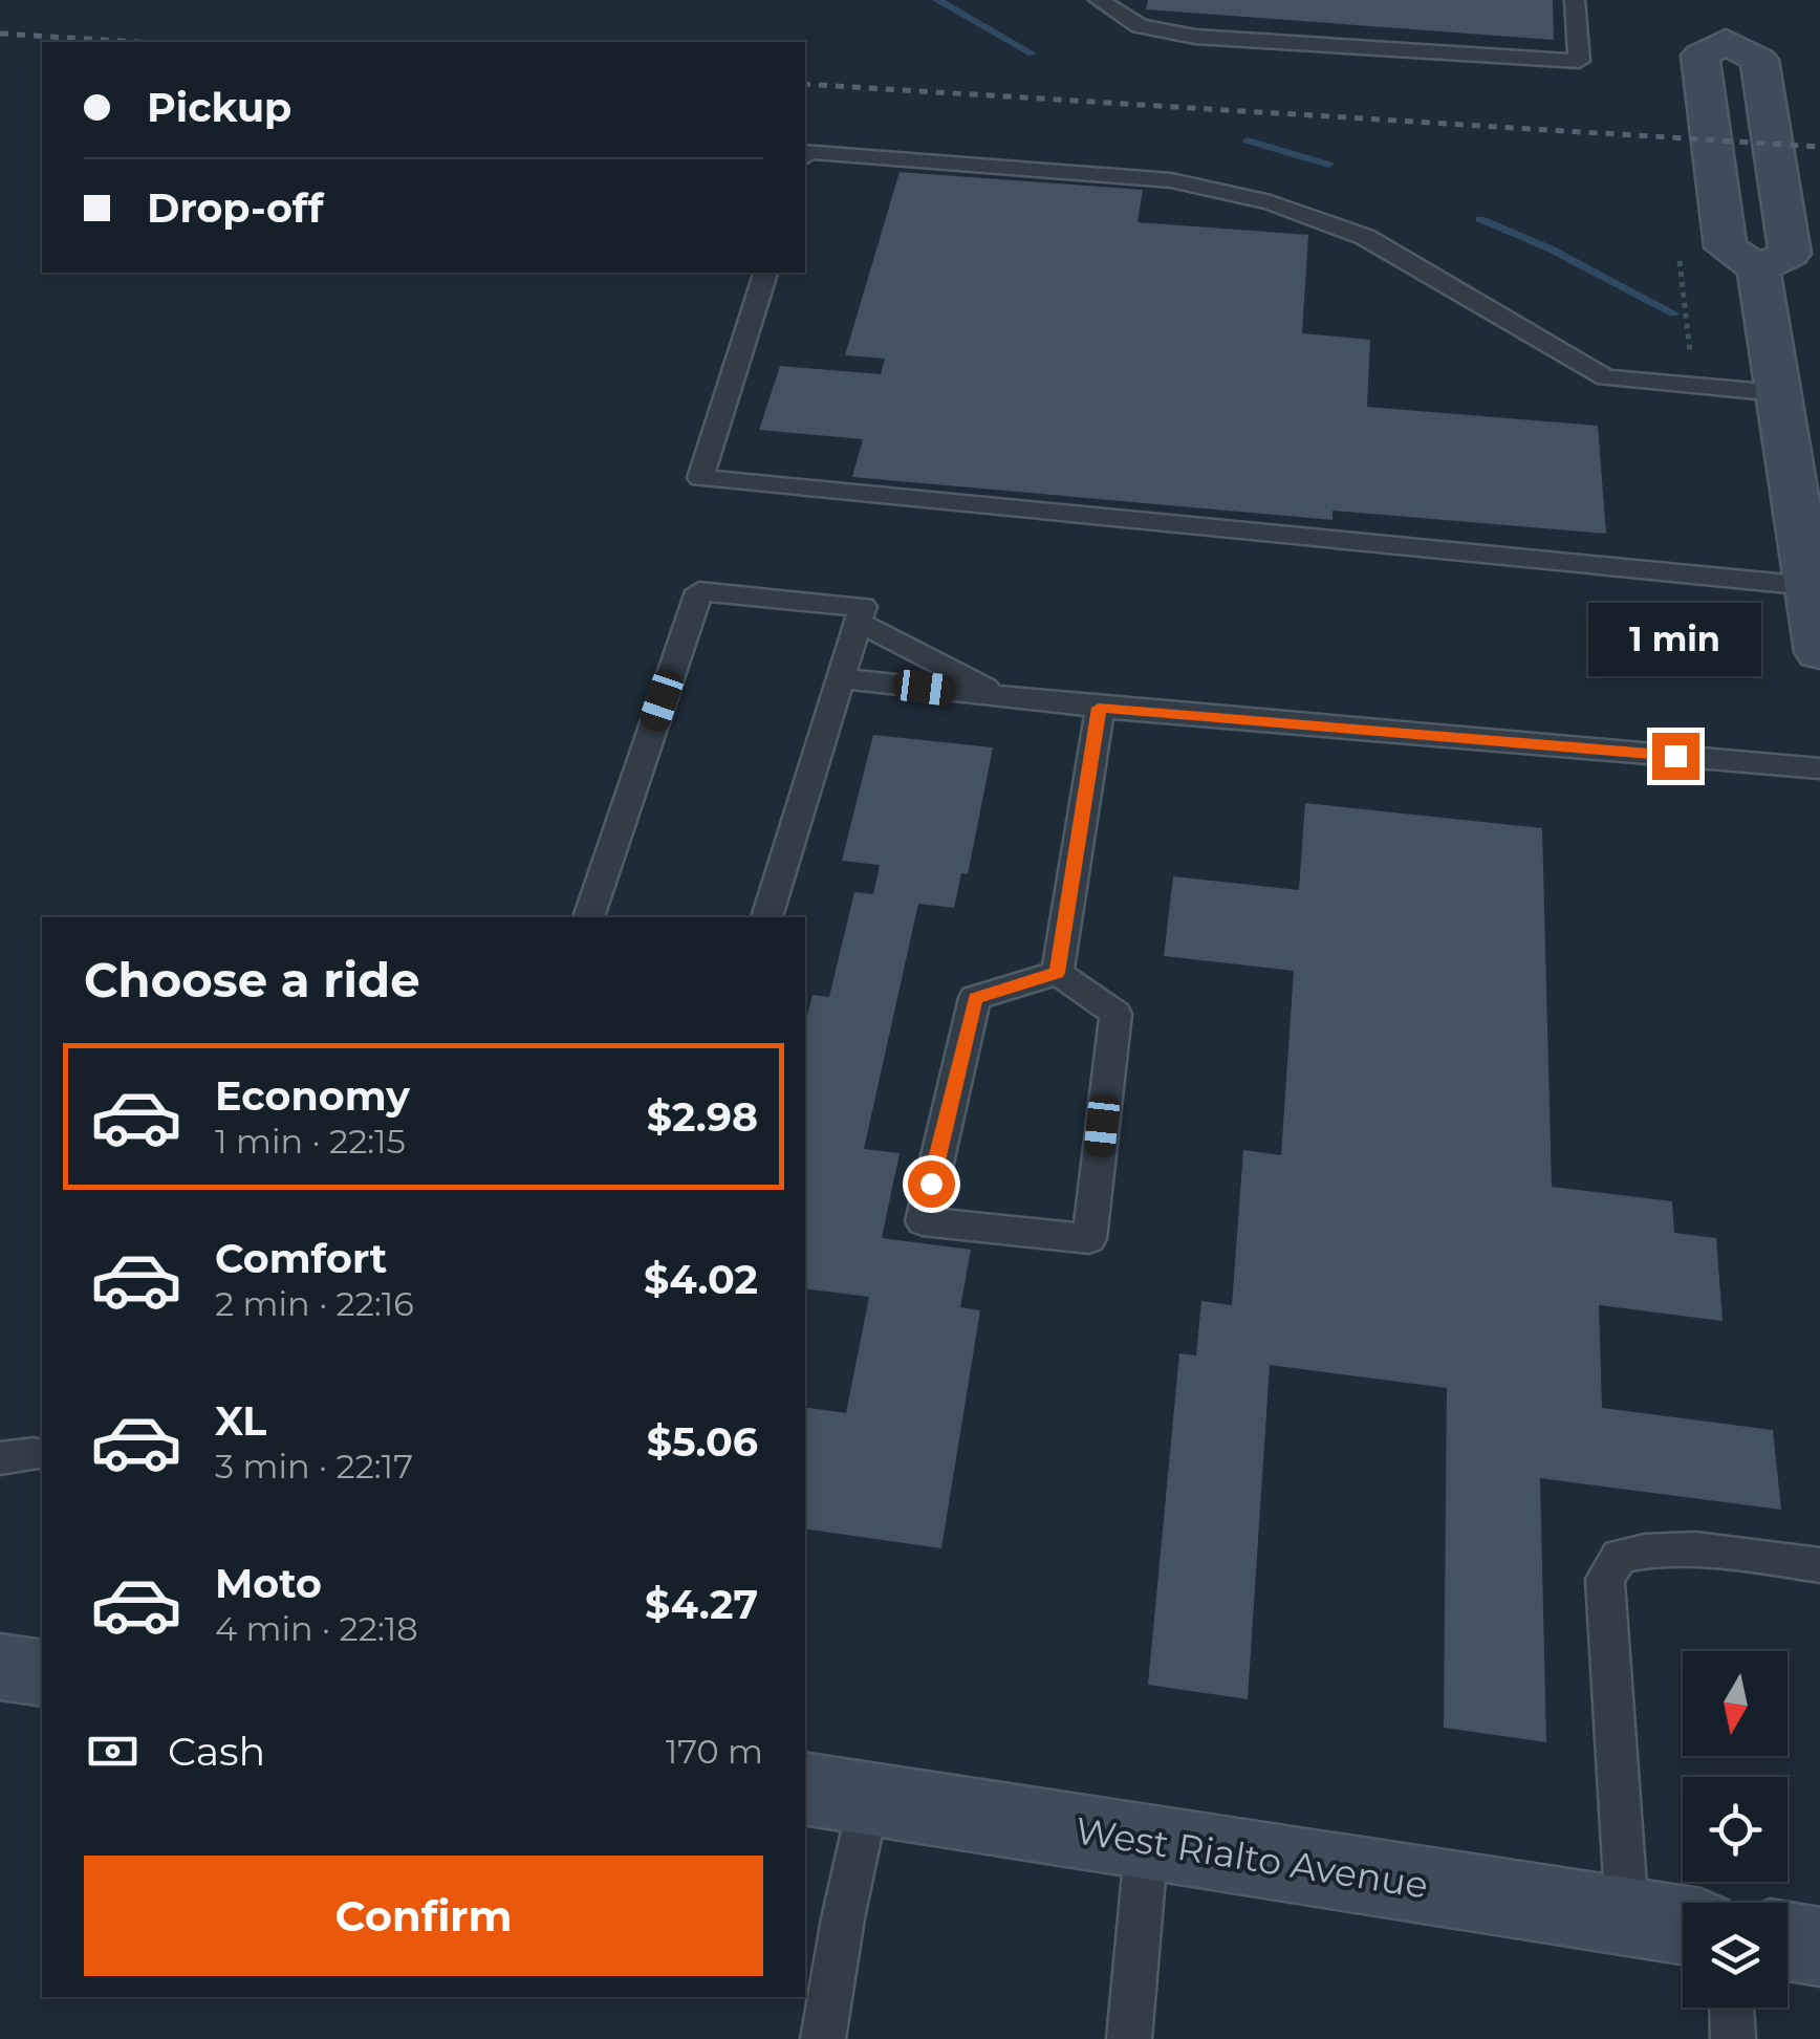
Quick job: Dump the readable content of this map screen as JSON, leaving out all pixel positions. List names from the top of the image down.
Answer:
{
  "streets": {
    "main road": ["West Rialto Avenue"]
  },
  "north": "bottom",
  "page": {
    "banner": ["Pickup", "Drop-off"],
    "bubble": "1 min",
    "heading": "Choose a ride",
    "list": [
      {
        "name": "Economy",
        "note": "1 min · 22:15",
        "value": "$2.98"
      },
      {
        "name": "Comfort",
        "note": "2 min · 22:16",
        "value": "$4.02"
      },
      {
        "name": "XL",
        "note": "3 min · 22:17",
        "value": "$5.06"
      },
      {
        "name": "Moto",
        "note": "4 min · 22:18",
        "value": "$4.27"
      }
    ],
    "pay": ["Cash", "170 m"],
    "buttons": "Confirm"
  }
}
